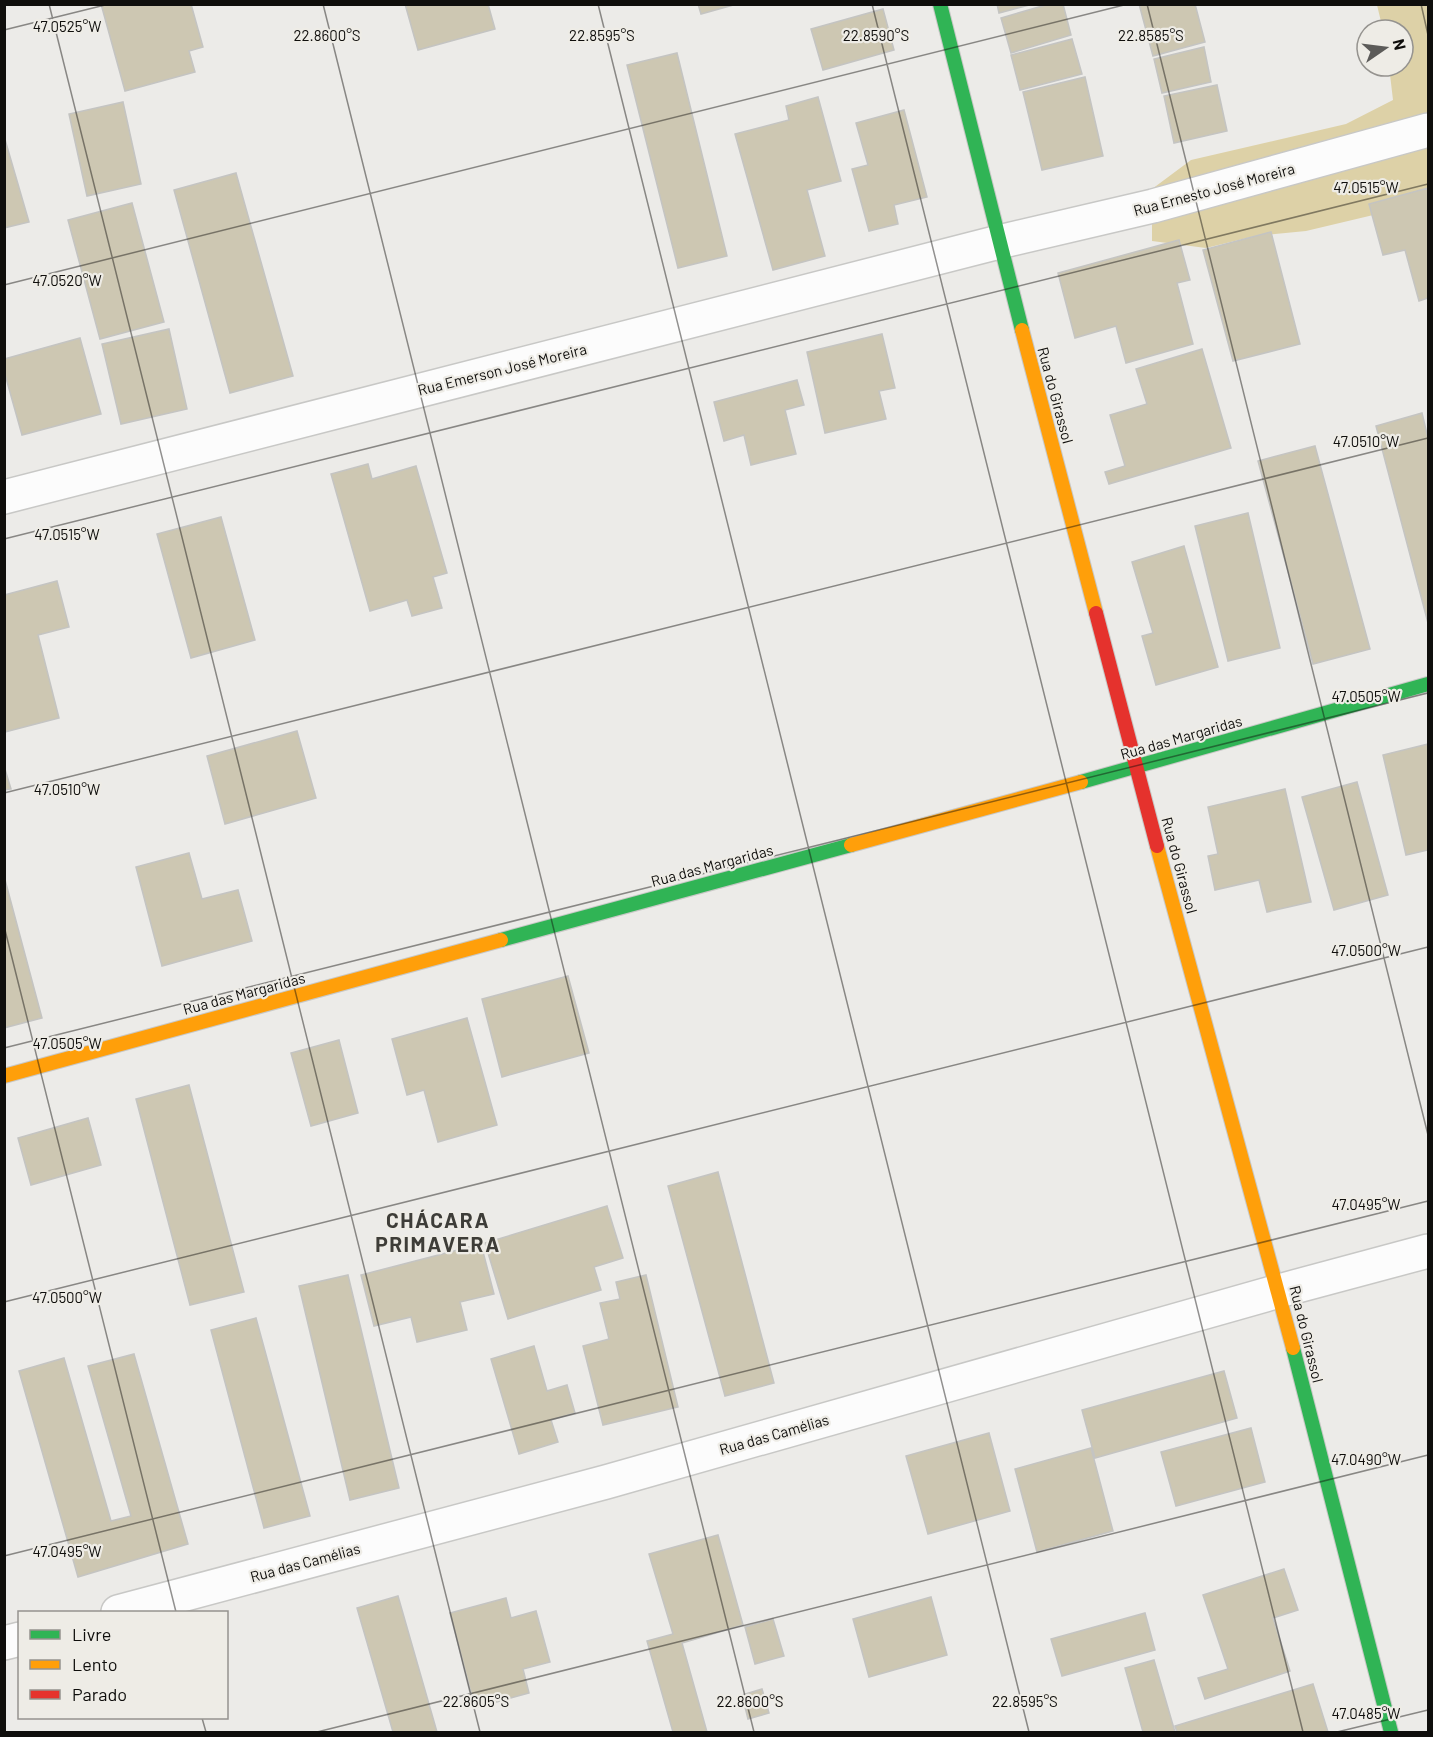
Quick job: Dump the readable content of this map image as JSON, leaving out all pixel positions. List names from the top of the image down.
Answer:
{
  "streets": {
    "street": [
      "Rua Ernesto José Moreira",
      "Rua Emerson José Moreira",
      "Rua do Girassol",
      "Rua das Margaridas",
      "Rua das Camélias"
    ]
  },
  "crossings": [
    ["Rua Ernesto José Moreira", "Rua Emerson José Moreira"],
    ["Rua Ernesto José Moreira", "Rua do Girassol"],
    ["Rua Emerson José Moreira", "Rua do Girassol"],
    ["Rua do Girassol", "Rua das Margaridas"],
    ["Rua do Girassol", "Rua das Camélias"]
  ],
  "districts": ["CHÁCARA PRIMAVERA"],
  "legend": ["Livre", "Lento", "Parado"],
  "north": "right",
  "coordinates": [
    "47.0525°W",
    "22.8600°S",
    "22.8595°S",
    "22.8590°S",
    "22.8585°S",
    "47.0515°W",
    "47.0520°W",
    "47.0510°W",
    "47.0505°W",
    "47.0500°W",
    "47.0495°W",
    "47.0490°W",
    "22.8605°S",
    "47.0485°W"
  ]
}
